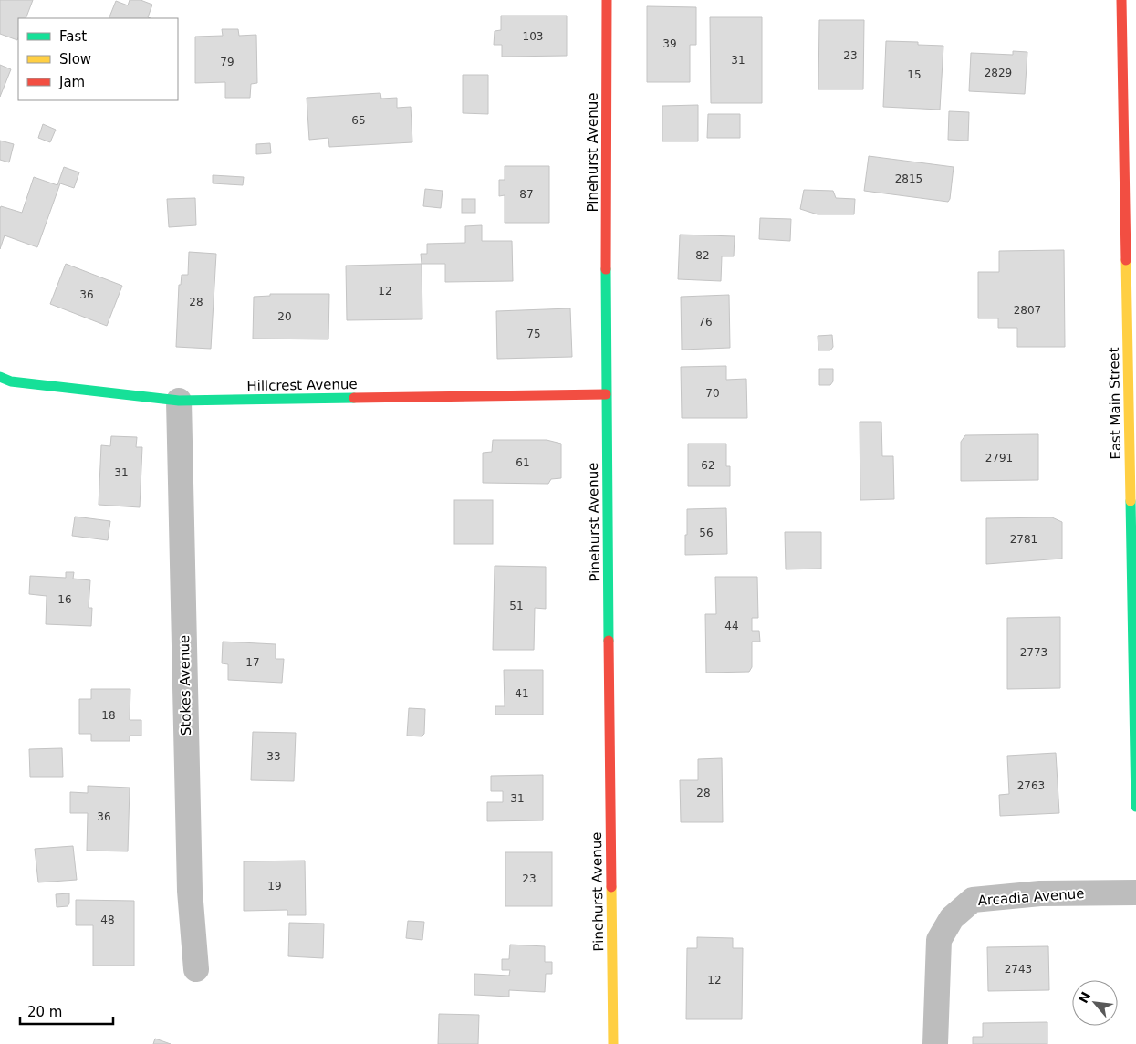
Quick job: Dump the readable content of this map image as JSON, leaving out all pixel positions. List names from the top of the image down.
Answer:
{
  "streets": {
    "street": [
      "Pinehurst Avenue",
      "Hillcrest Avenue",
      "East Main Street",
      "Stokes Avenue",
      "Arcadia Avenue"
    ]
  },
  "crossings": [
    ["Pinehurst Avenue", "Hillcrest Avenue"],
    ["Hillcrest Avenue", "Stokes Avenue"]
  ],
  "house_numbers": [
    "103",
    "39",
    "23",
    "31",
    "79",
    "2829",
    "15",
    "65",
    "2815",
    "87",
    "82",
    "12",
    "36",
    "28",
    "2807",
    "20",
    "76",
    "75",
    "70",
    "2791",
    "61",
    "62",
    "31",
    "56",
    "2781",
    "16",
    "51",
    "44",
    "2773",
    "17",
    "41",
    "18",
    "33",
    "2763",
    "28",
    "31",
    "36",
    "23",
    "19",
    "48",
    "2743",
    "12"
  ],
  "legend": ["Fast", "Slow", "Jam"],
  "scale_bar": "20 m",
  "north": "top left"
}
